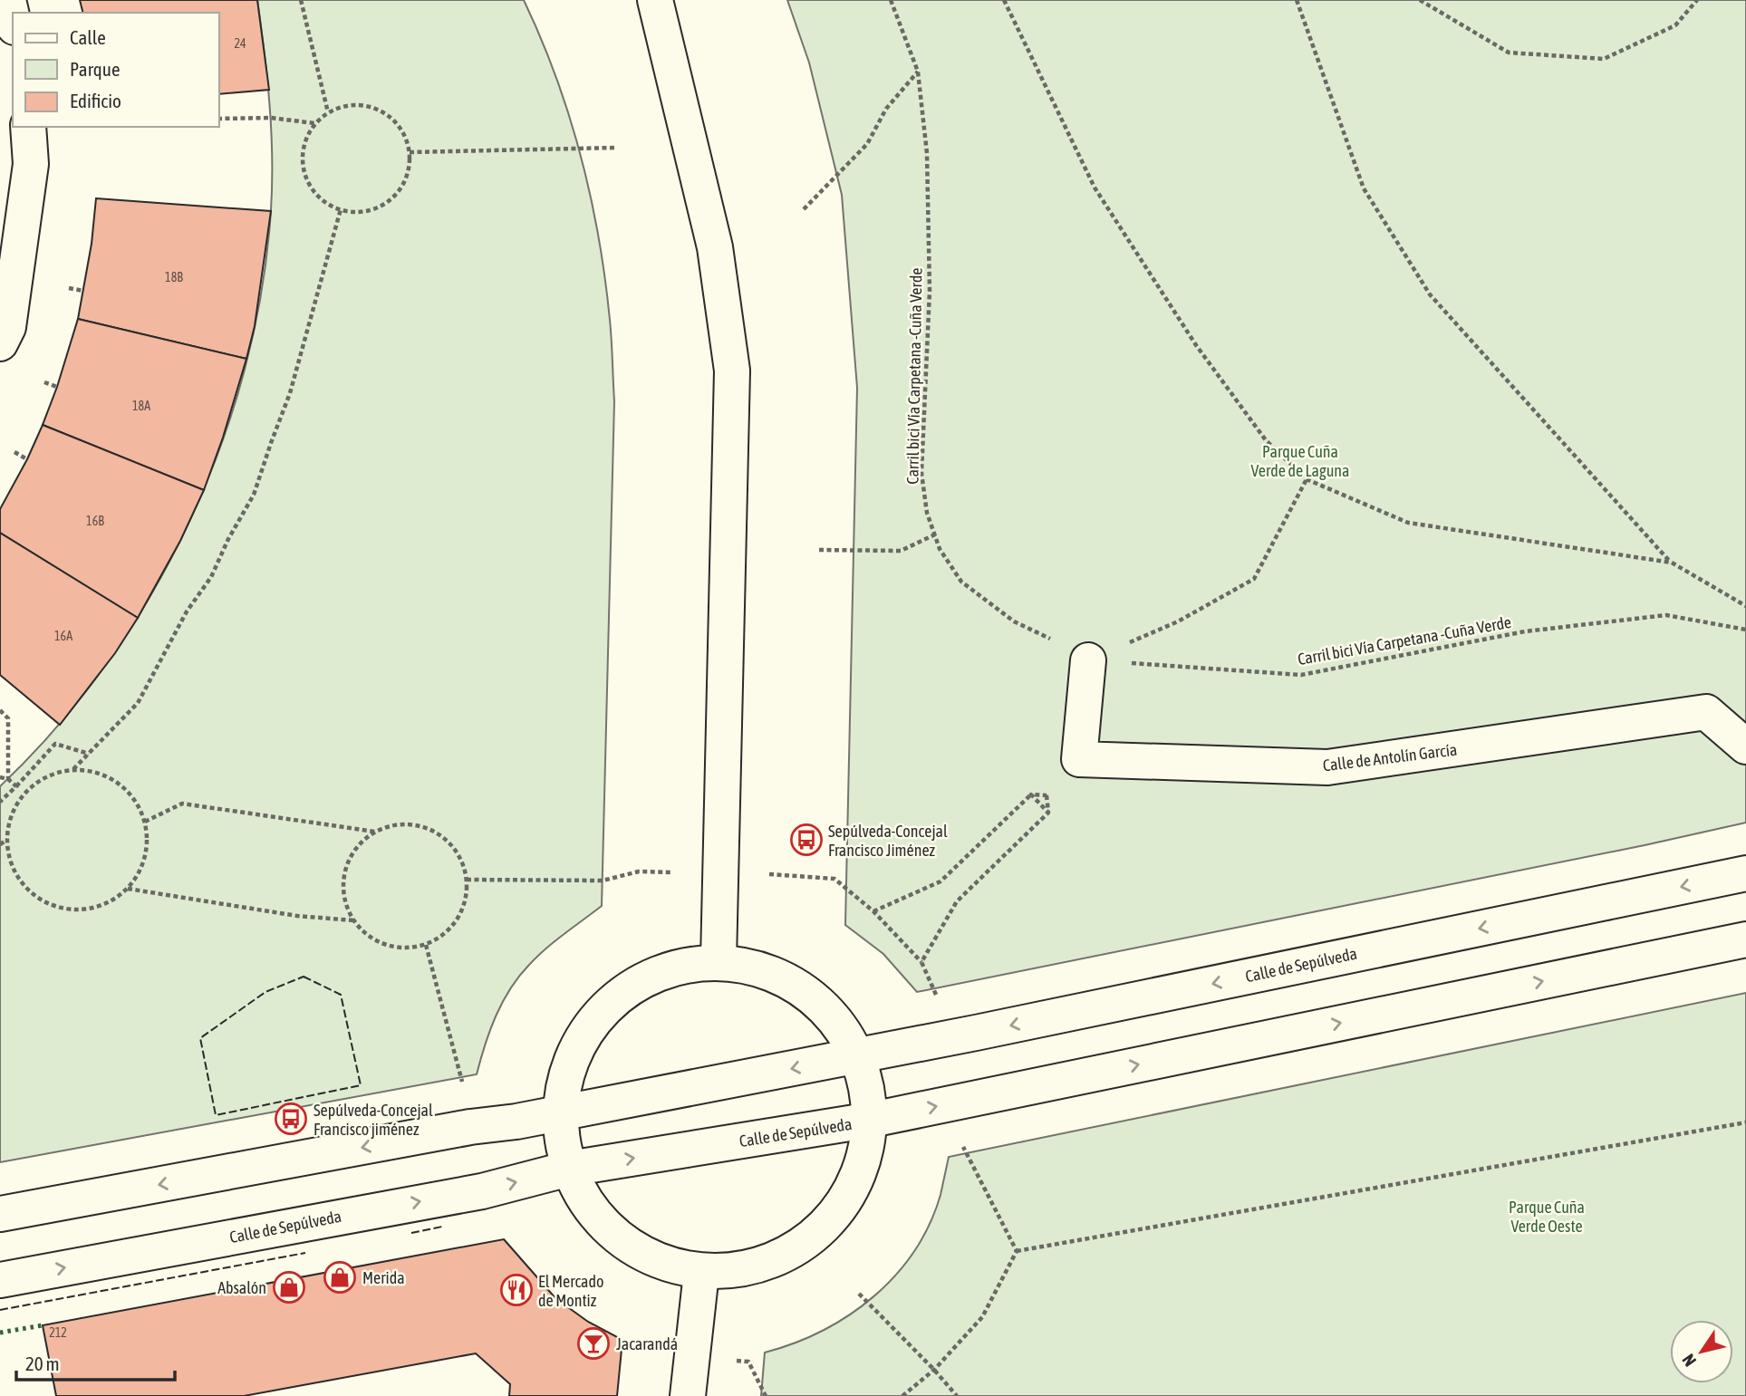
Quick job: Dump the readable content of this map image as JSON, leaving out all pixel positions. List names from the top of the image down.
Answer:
{
  "streets": {
    "street": ["Calle de Antolín García", "Calle de Sepúlveda"],
    "path": ["Carril bici Vía Carpetana -Cuña Verde"]
  },
  "crossings": [
    ["Carril bici Vía Carpetana -Cuña Verde", "Calle de Antolín García"]
  ],
  "parks": ["Parque Cuña Verde de Laguna", "Parque Cuña Verde Oeste"],
  "places": {
    "bus stop": ["Sepúlveda-Concejal Francisco Jiménez", "Sepúlveda-Concejal Francisco jiménez"],
    "shop": ["Merida", "Absalón"],
    "restaurant": ["El Mercado de Montiz"],
    "bar": ["Jacarandá"]
  },
  "house_numbers": [
    "24",
    "18B",
    "18A",
    "16B",
    "16A",
    "212"
  ],
  "legend": ["Calle", "Parque", "Edificio"],
  "scale_bar": "20 m",
  "north": "bottom left"
}
